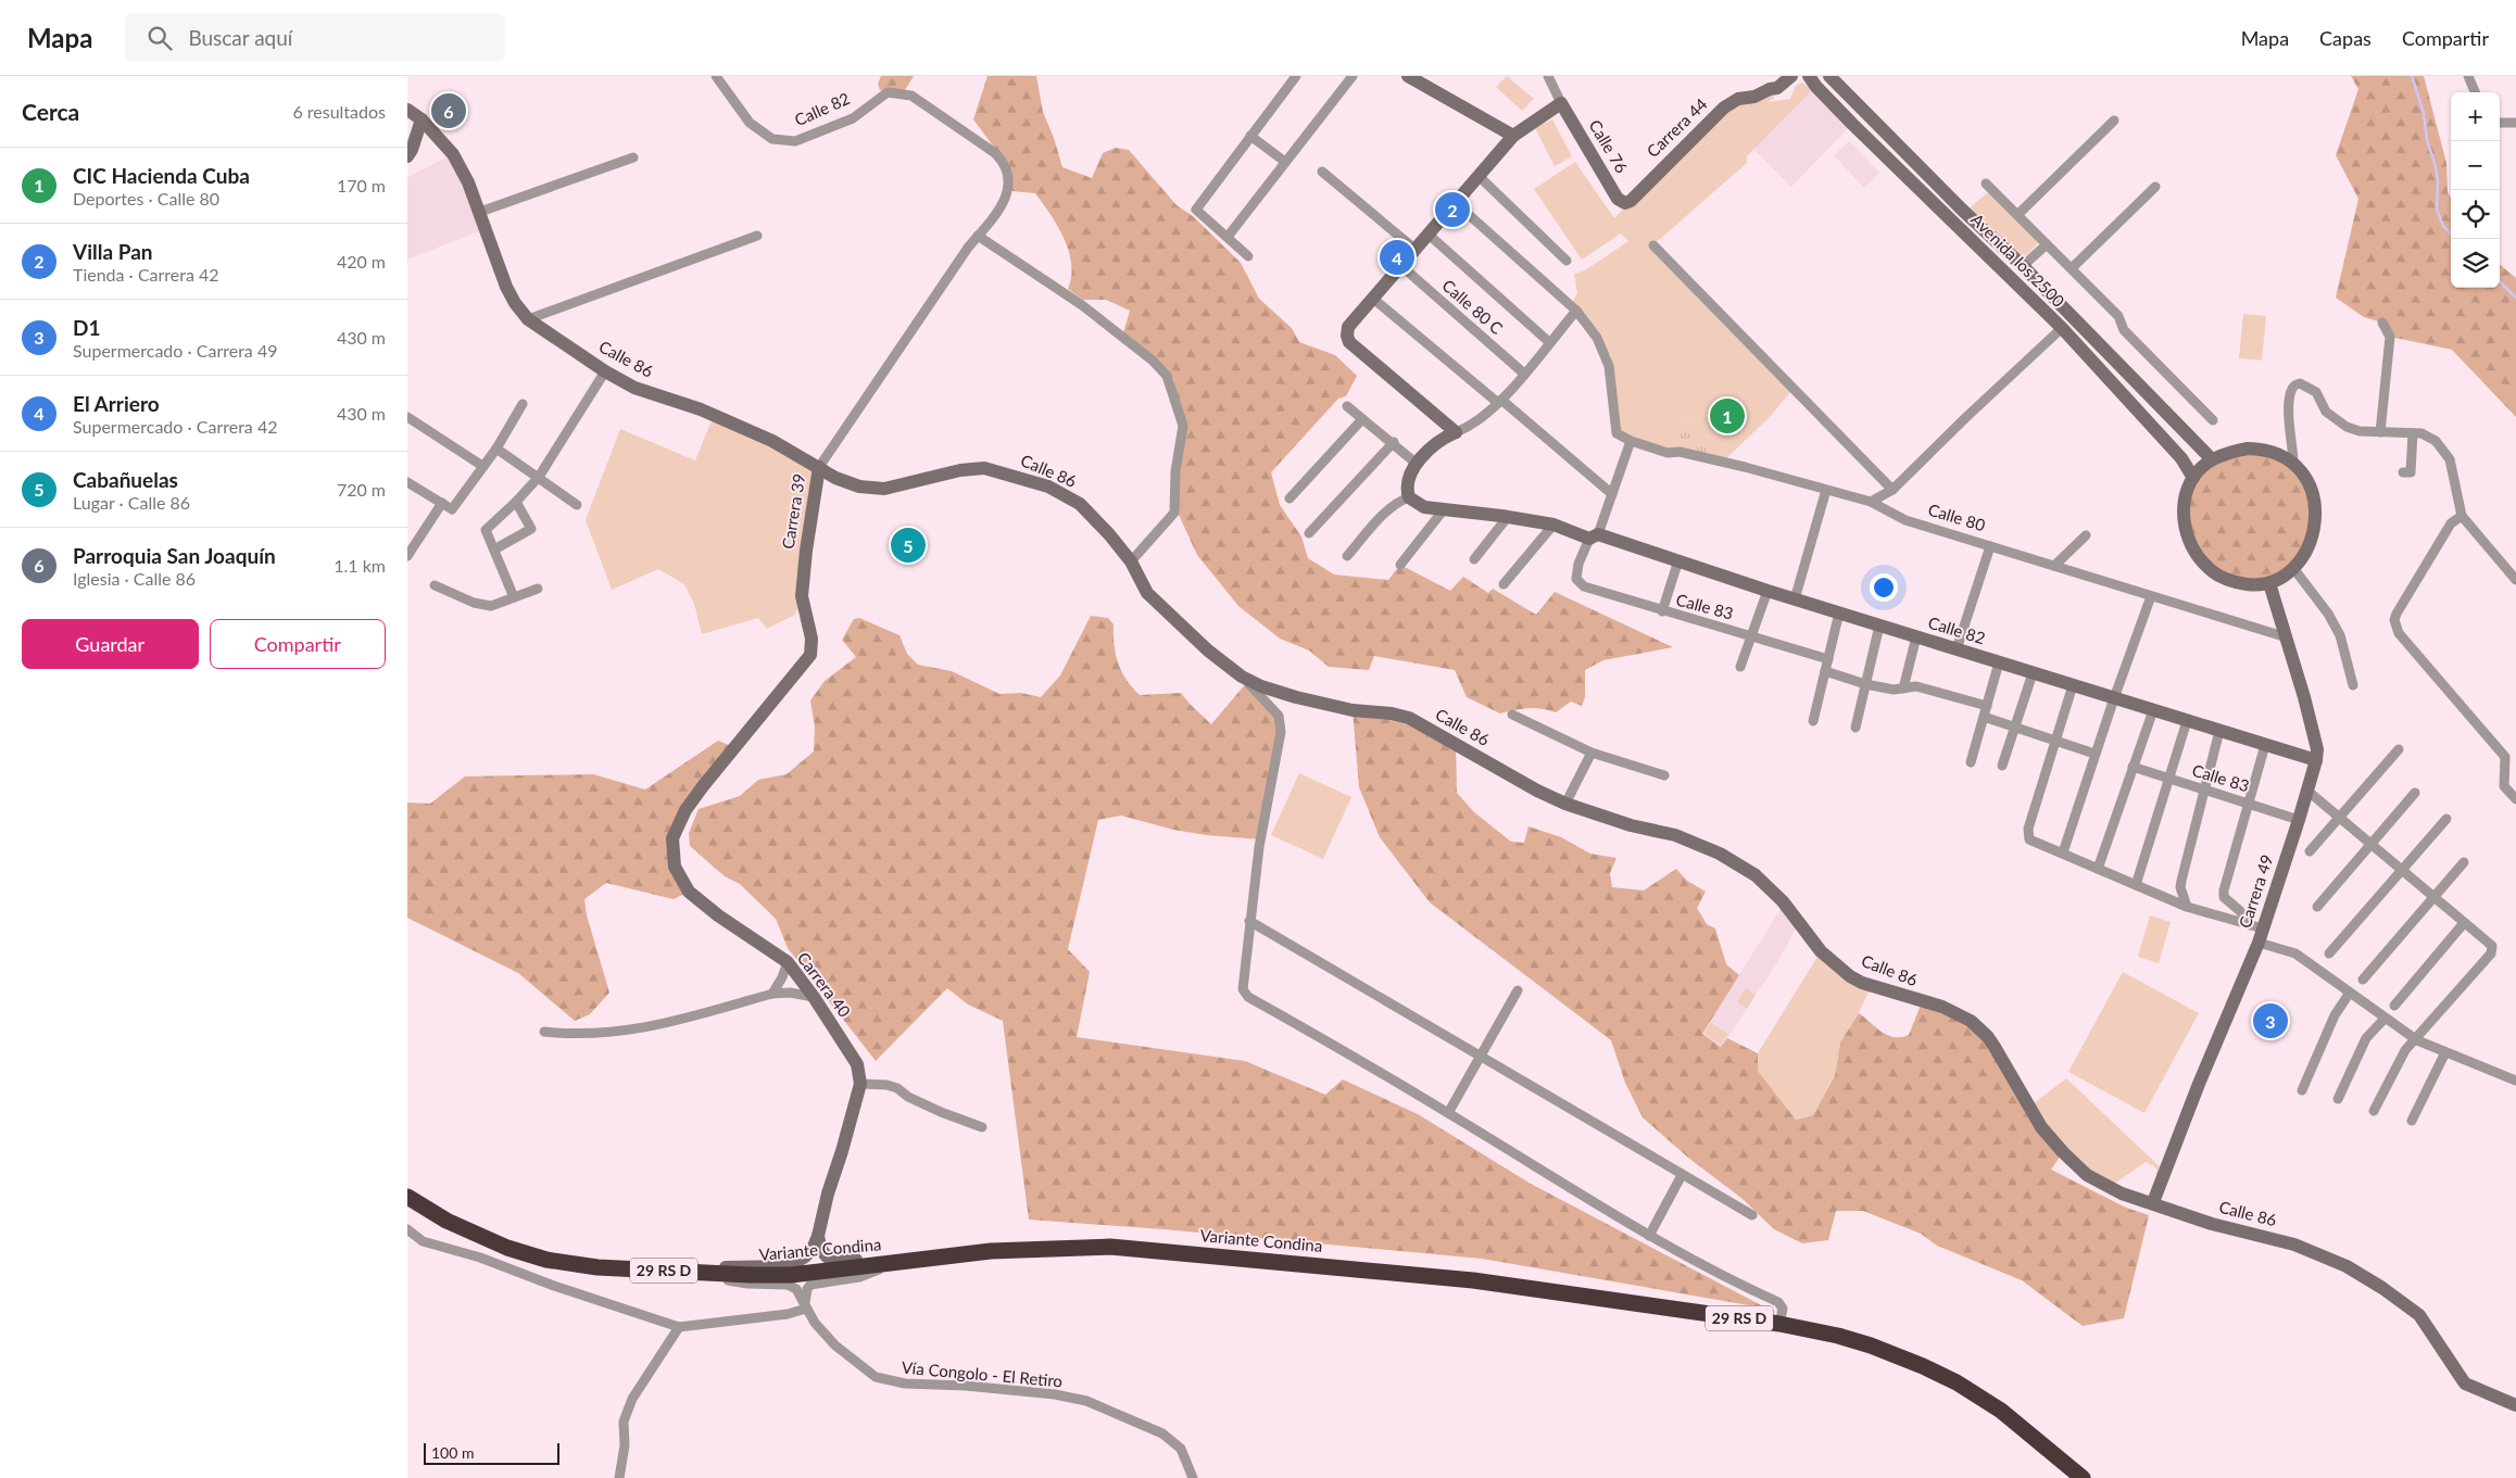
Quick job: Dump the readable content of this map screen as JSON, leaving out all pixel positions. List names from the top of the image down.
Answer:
{
  "streets": {
    "highway": ["Variante Condina", "29 RS D"],
    "main road": [
      "Calle 82",
      "Carrera 44",
      "Calle 76",
      "Avenida los 2500",
      "Calle 86",
      "Carrera 39",
      "Carrera 49",
      "Carrera 40"
    ],
    "street": [
      "Calle 80 C",
      "Calle 80",
      "Calle 83",
      "Vía Congolo - El Retiro"
    ]
  },
  "crossings": [
    ["Calle 82", "Carrera 39"],
    ["Calle 82", "Calle 83"],
    ["Calle 82", "Carrera 49"],
    ["Carrera 44", "Calle 76"],
    ["Avenida los 2500", "Carrera 49"],
    ["Calle 86", "Carrera 39"],
    ["Calle 86", "Carrera 49"],
    ["Carrera 39", "Carrera 40"],
    ["Calle 80", "Carrera 49"],
    ["Calle 83", "Carrera 49"],
    ["Variante Condina", "Vía Congolo - El Retiro"]
  ],
  "scale_bar": "100 m",
  "page": {
    "header": "Mapa",
    "search": "Buscar aquí",
    "nav": ["Mapa", "Capas", "Compartir"],
    "heading": ["Cerca", "6 resultados"],
    "pins": [
      "6",
      "2",
      "4",
      "1",
      "5",
      "3"
    ],
    "map_buttons": ["+", "−"],
    "list": [
      {
        "mark": "1",
        "name": "CIC Hacienda Cuba",
        "note": "Deportes · Calle 80",
        "value": "170 m"
      },
      {
        "mark": "2",
        "name": "Villa Pan",
        "note": "Tienda · Carrera 42",
        "value": "420 m"
      },
      {
        "mark": "3",
        "name": "D1",
        "note": "Supermercado · Carrera 49",
        "value": "430 m"
      },
      {
        "mark": "4",
        "name": "El Arriero",
        "note": "Supermercado · Carrera 42",
        "value": "430 m"
      },
      {
        "mark": "5",
        "name": "Cabañuelas",
        "note": "Lugar · Calle 86",
        "value": "720 m"
      },
      {
        "mark": "6",
        "name": "Parroquia San Joaquín",
        "note": "Iglesia · Calle 86",
        "value": "1.1 km"
      }
    ],
    "buttons": ["Guardar", "Compartir"],
    "scale": "100 m"
  }
}
